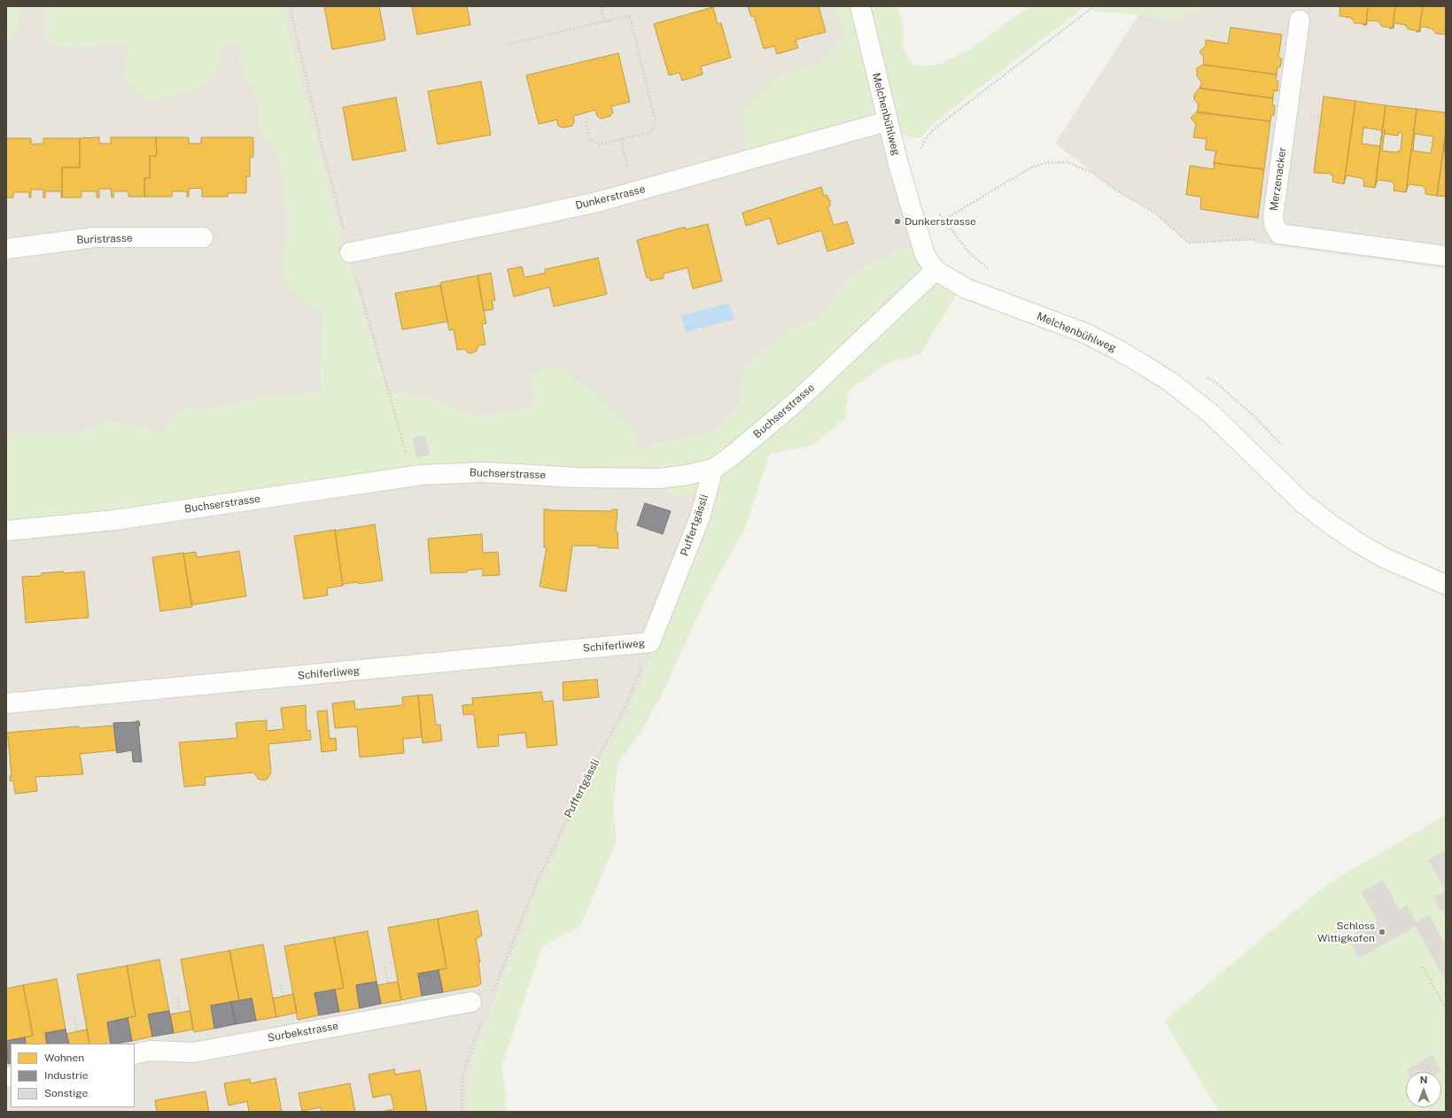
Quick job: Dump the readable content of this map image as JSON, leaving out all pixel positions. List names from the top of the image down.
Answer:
{
  "streets": {
    "street": [
      "Melchenbühlweg",
      "Merzenacker",
      "Dunkerstrasse",
      "Buristrasse",
      "Buchserstrasse",
      "Puffertgässli",
      "Schiferliweg",
      "Surbekstrasse"
    ]
  },
  "crossings": [
    ["Melchenbühlweg", "Dunkerstrasse"],
    ["Melchenbühlweg", "Buchserstrasse"],
    ["Buchserstrasse", "Puffertgässli"],
    ["Puffertgässli", "Schiferliweg"]
  ],
  "places": ["Dunkerstrasse", "Schloss Wittigkofen"],
  "legend": ["Wohnen", "Industrie", "Sonstige"],
  "north": "top"
}
